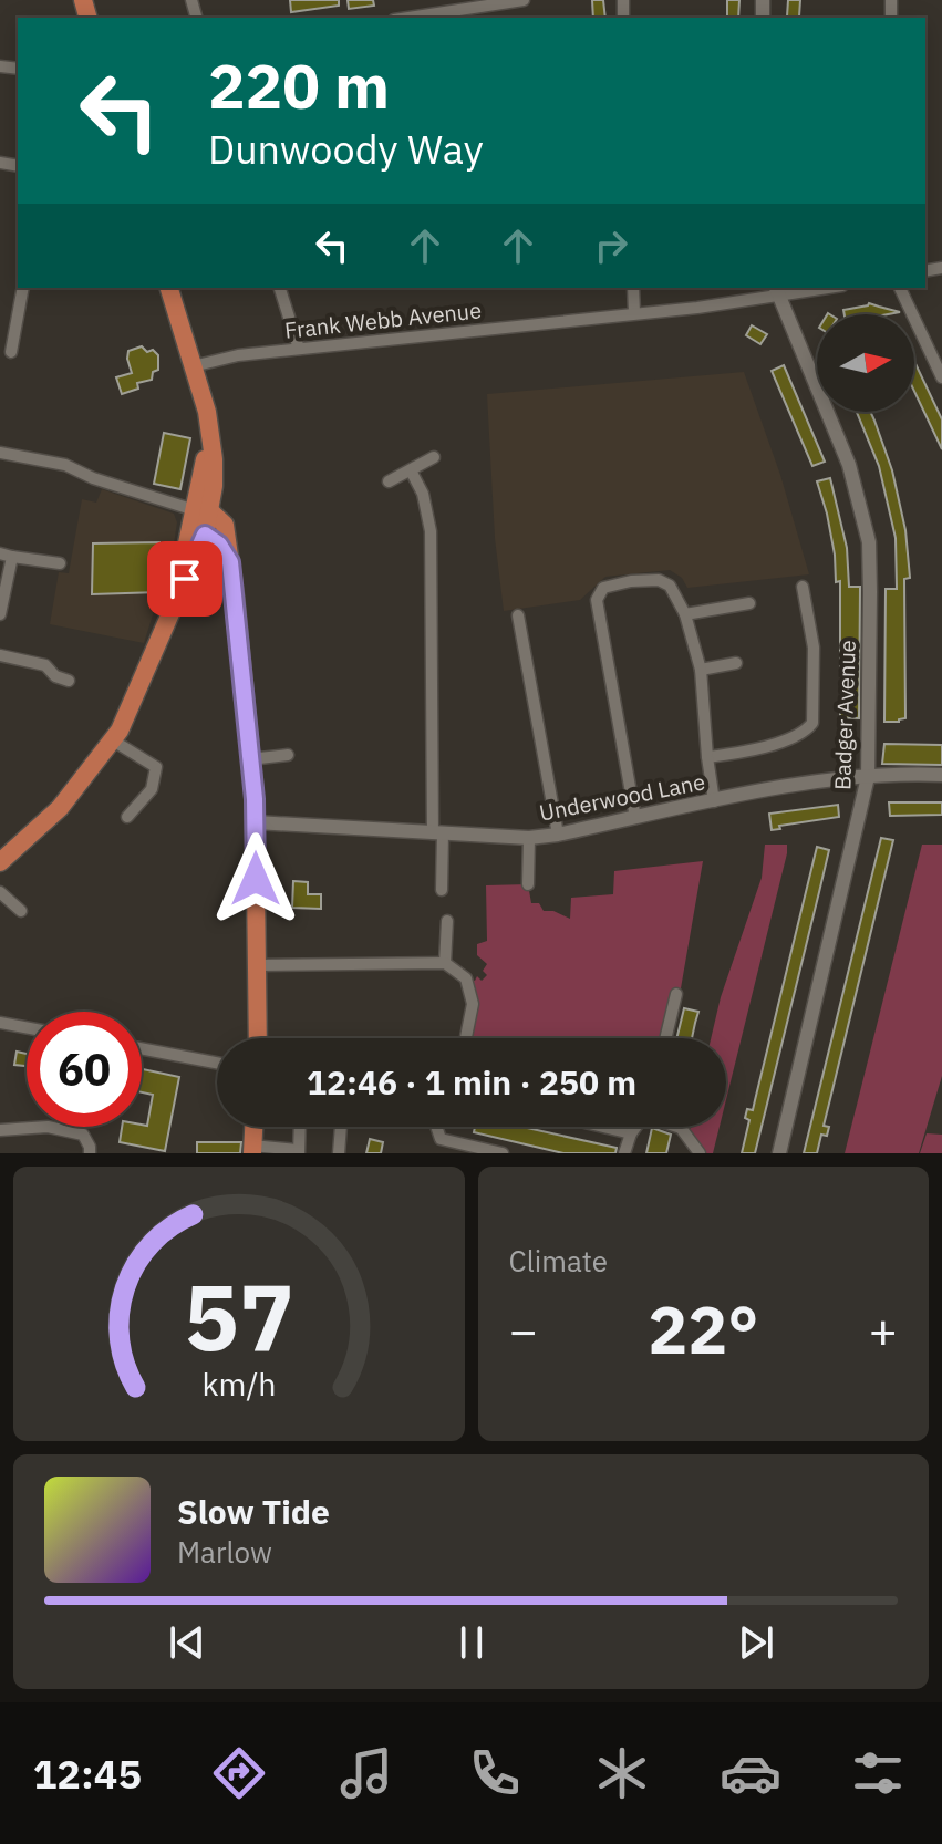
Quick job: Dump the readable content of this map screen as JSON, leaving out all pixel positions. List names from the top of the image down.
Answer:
{
  "streets": {
    "street": ["Frank Webb Avenue", "Badger Avenue", "Underwood Lane"]
  },
  "crossings": [
    ["Frank Webb Avenue", "Badger Avenue"],
    ["Badger Avenue", "Underwood Lane"]
  ],
  "north": "right",
  "page": {
    "turn": ["220 m", "Dunwoody Way"],
    "limit": "60",
    "trip": "12:46 · 1 min · 250 m",
    "tile": "Climate",
    "heat": ["−", "22°", "+"],
    "song": ["Slow Tide", "Marlow"],
    "tabs": "12:45",
    "gauge": ["57", "km/h"]
  }
}
